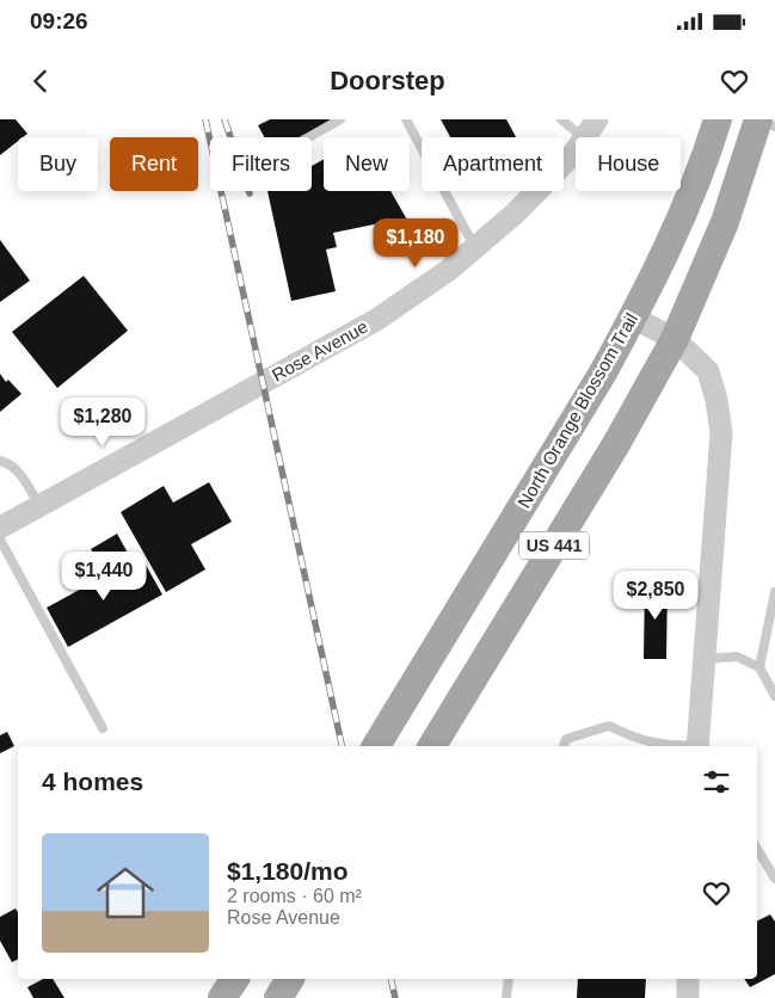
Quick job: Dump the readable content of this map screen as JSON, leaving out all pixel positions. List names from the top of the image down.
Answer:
{
  "streets": {
    "main road": ["North Orange Blossom Trail", "US 441"],
    "street": ["Rose Avenue"]
  },
  "page": {
    "status": "09:26",
    "header": "Doorstep",
    "chip": [
      "Buy",
      "Rent",
      "Filters",
      "New",
      "Apartment",
      "House"
    ],
    "price": [
      "$1,180",
      "$1,280",
      "$1,440",
      "$2,850"
    ],
    "heading": "4 homes",
    "list": [
      {
        "name": "$1,180/mo",
        "note": "2 rooms · 60 m² · Rose Avenue"
      }
    ]
  }
}
